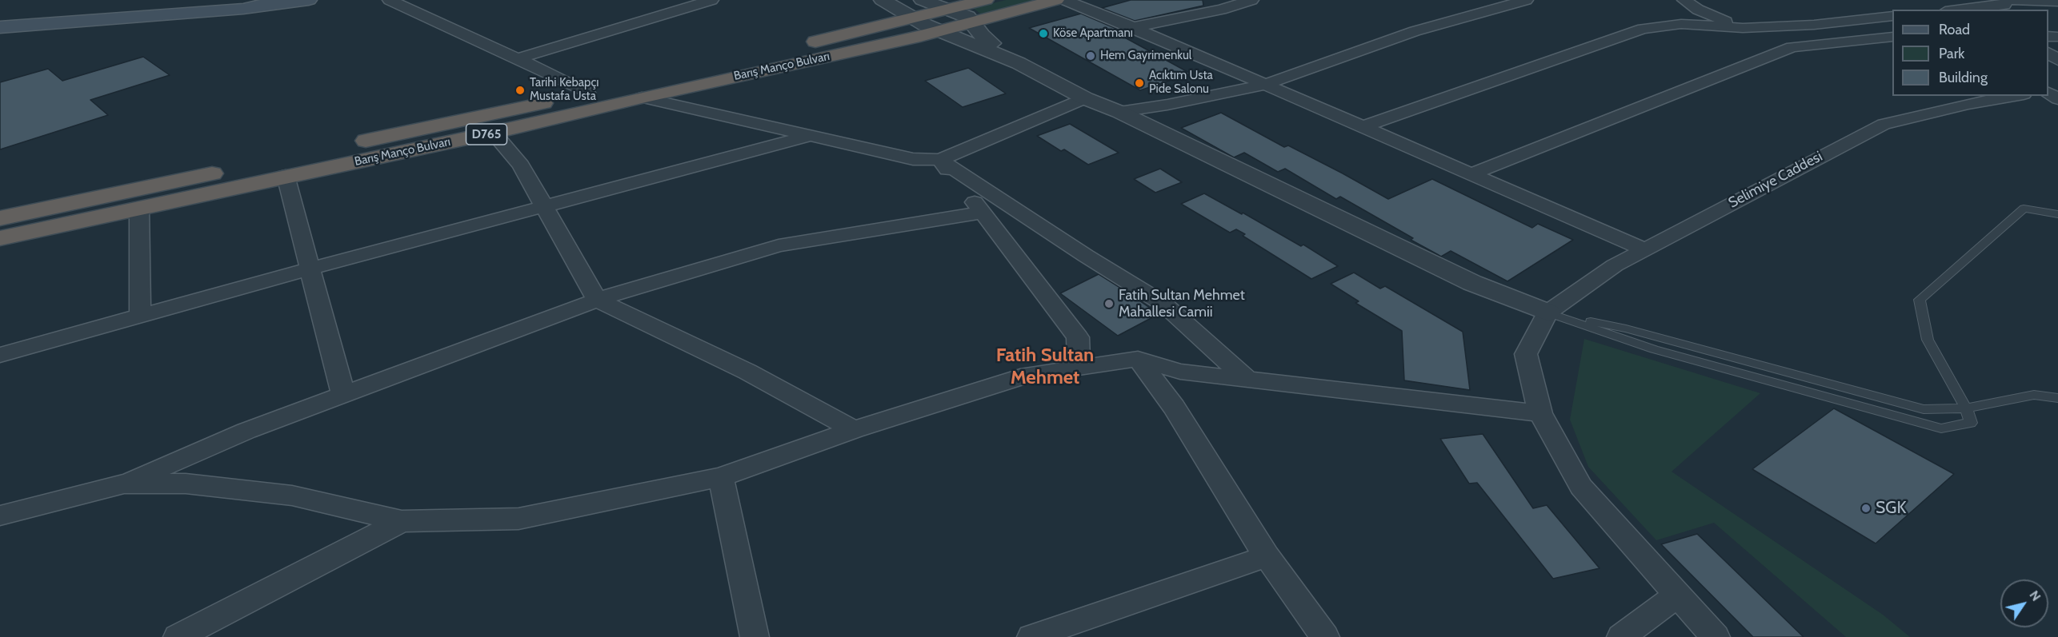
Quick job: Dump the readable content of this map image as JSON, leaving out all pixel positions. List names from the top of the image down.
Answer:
{
  "streets": {
    "highway": ["Barış Manço Bulvarı", "D765"],
    "street": ["Selimiye Caddesi"]
  },
  "districts": ["Fatih Sultan Mehmet"],
  "places": [
    "Köse Apartmanı",
    "Hem Gayrimenkul",
    "Acıktım Usta Pide Salonu",
    "Tarihi Kebapçı Mustafa Usta",
    "Fatih Sultan Mehmet Mahallesi Camii",
    "SGK"
  ],
  "legend": ["Road", "Park", "Building"],
  "north": "top right"
}
